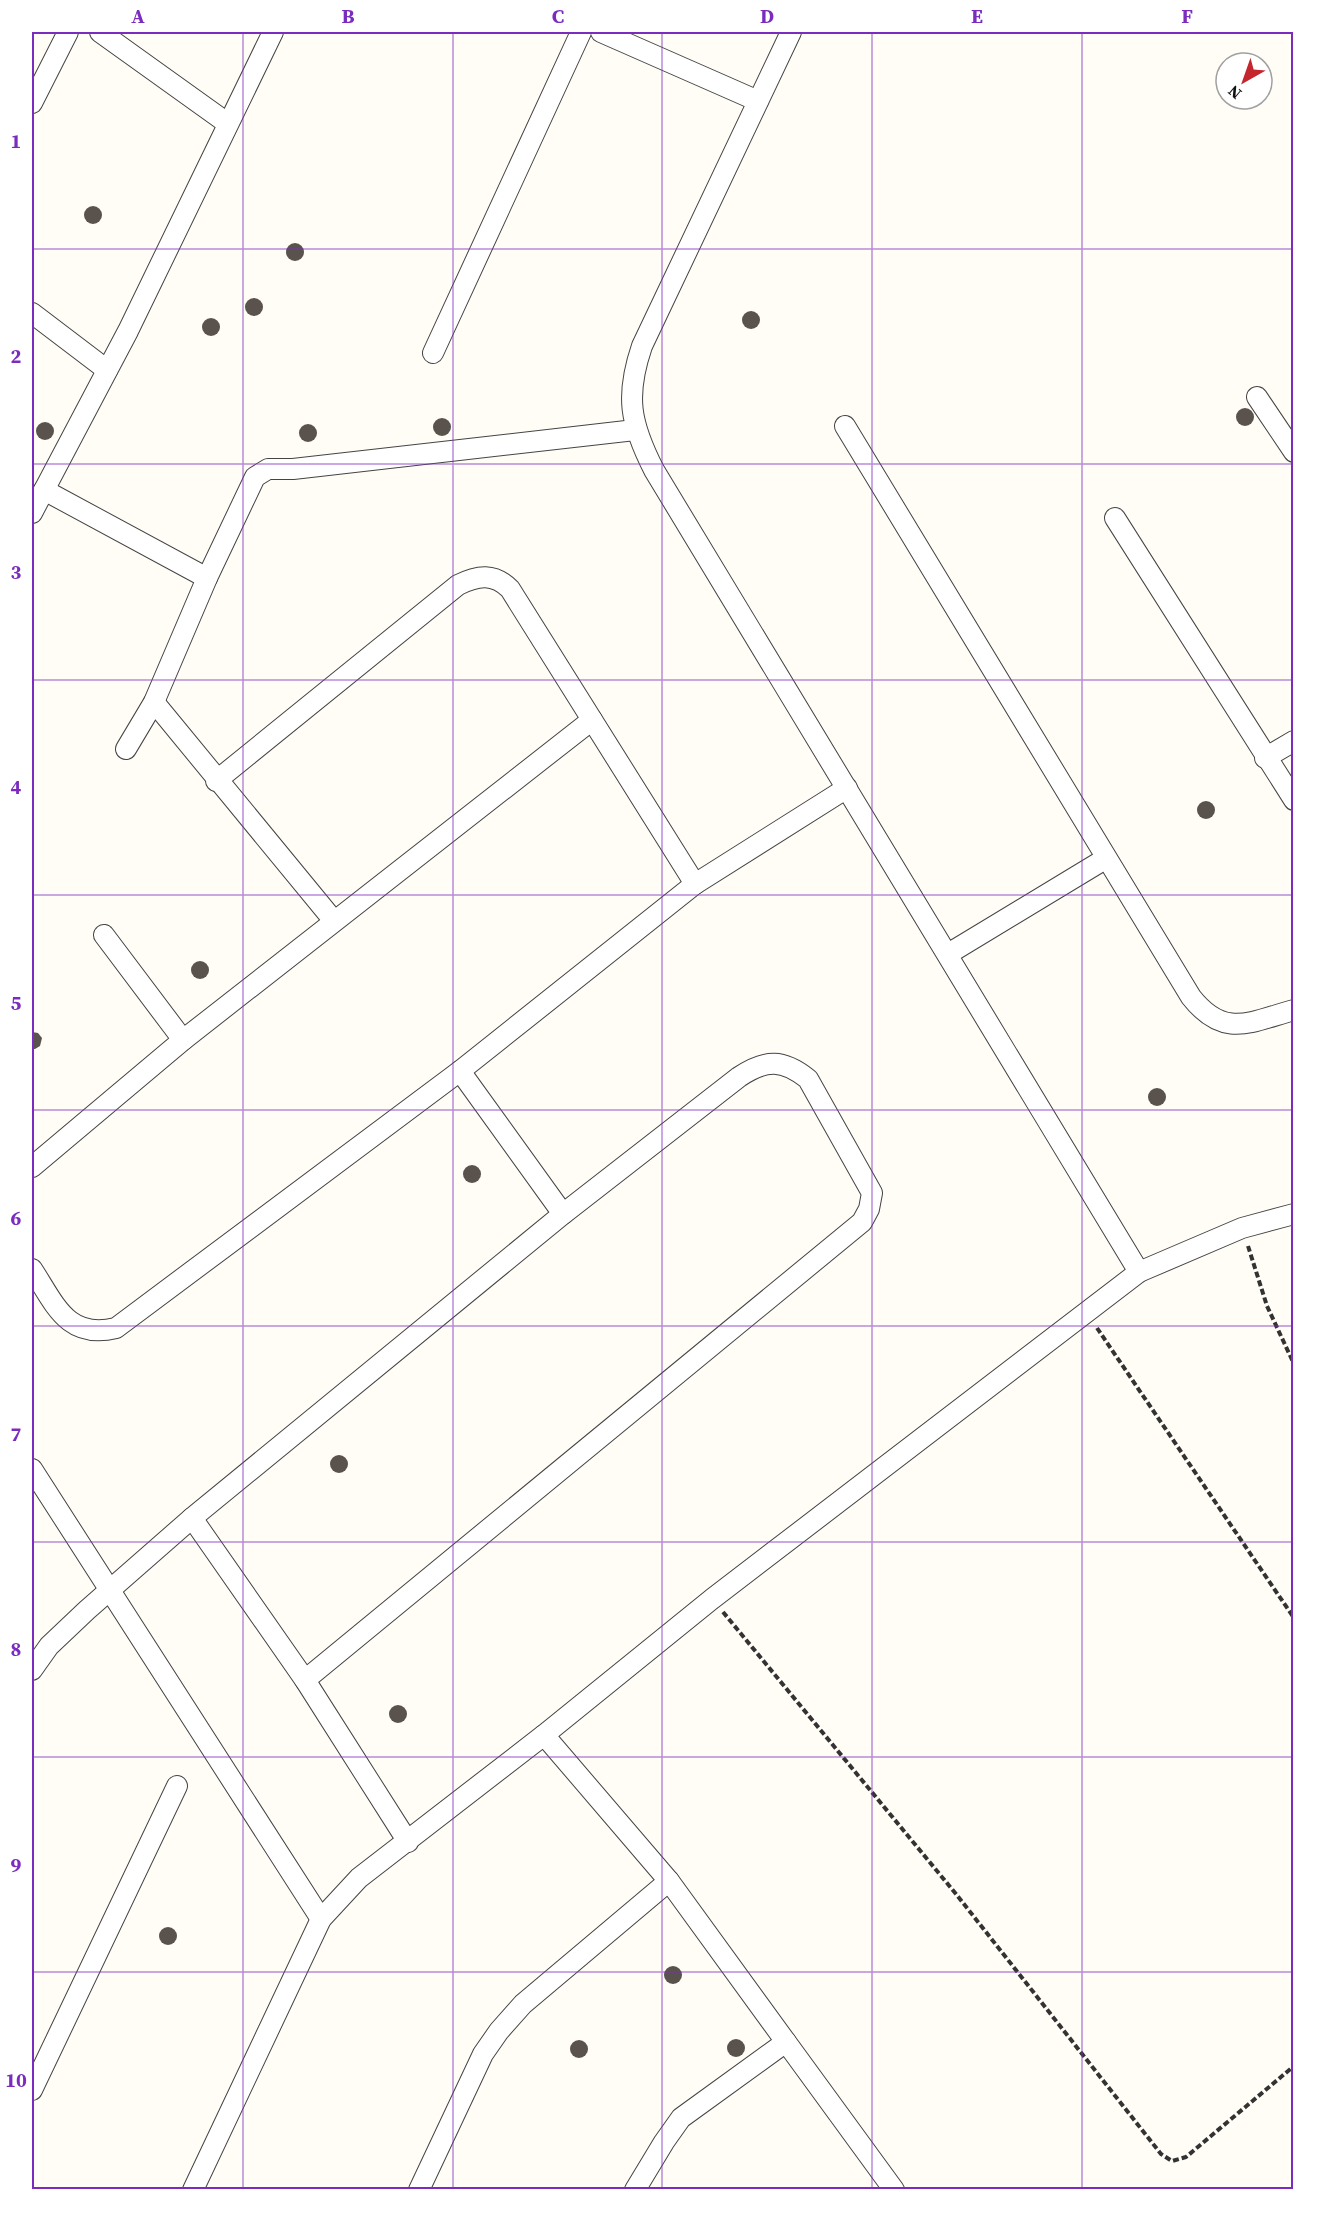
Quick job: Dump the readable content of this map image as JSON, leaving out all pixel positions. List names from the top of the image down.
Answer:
{
  "north": "bottom left",
  "grid": {
    "columns": [
      "A",
      "B",
      "C",
      "D",
      "E",
      "F"
    ],
    "rows": [
      "1",
      "2",
      "3",
      "4",
      "5",
      "6",
      "7",
      "8",
      "9",
      "10"
    ]
  }
}
